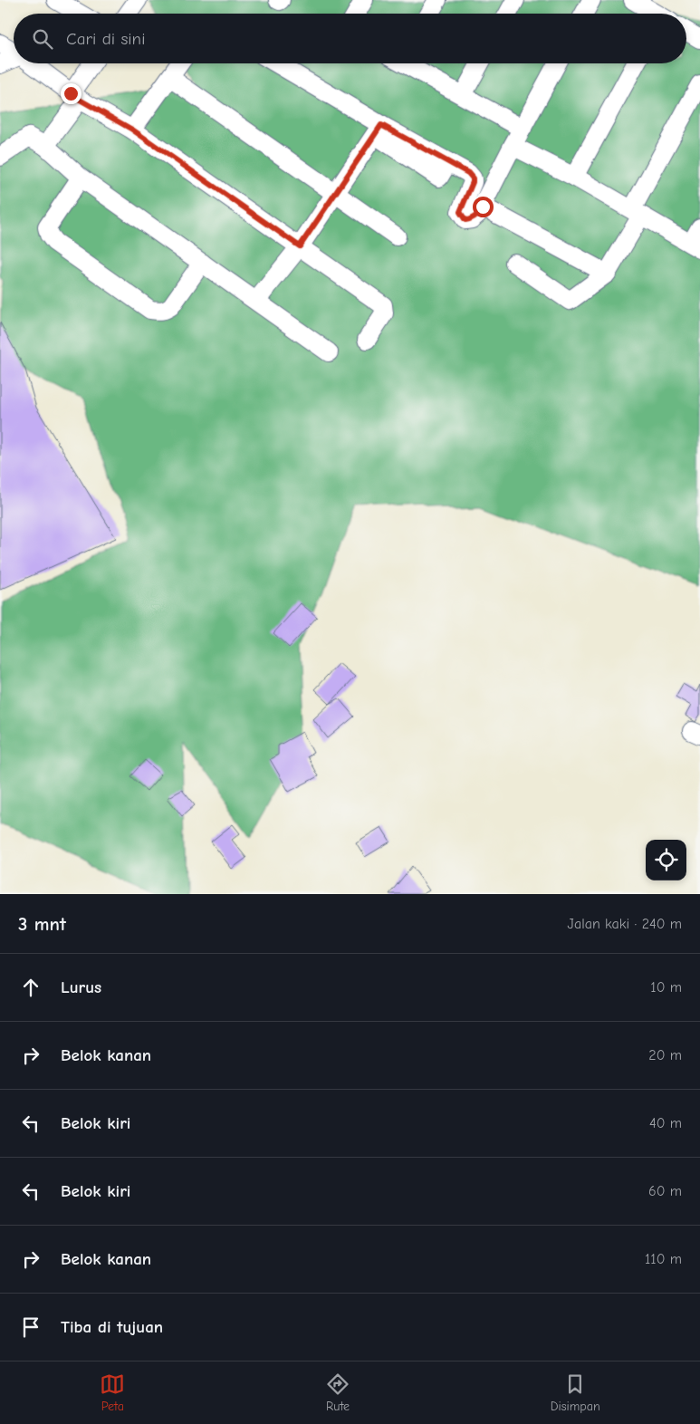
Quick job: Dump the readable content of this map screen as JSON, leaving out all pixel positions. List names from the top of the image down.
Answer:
{
  "page": {
    "search": "Cari di sini",
    "heading": ["3 mnt", "Jalan kaki · 240 m"],
    "list": [
      ["Lurus", "10 m"],
      ["Belok kanan", "20 m"],
      ["Belok kiri", "40 m"],
      ["Belok kiri", "60 m"],
      ["Belok kanan", "110 m"],
      "Tiba di tujuan"
    ],
    "nav": ["Peta", "Rute", "Disimpan"]
  }
}
